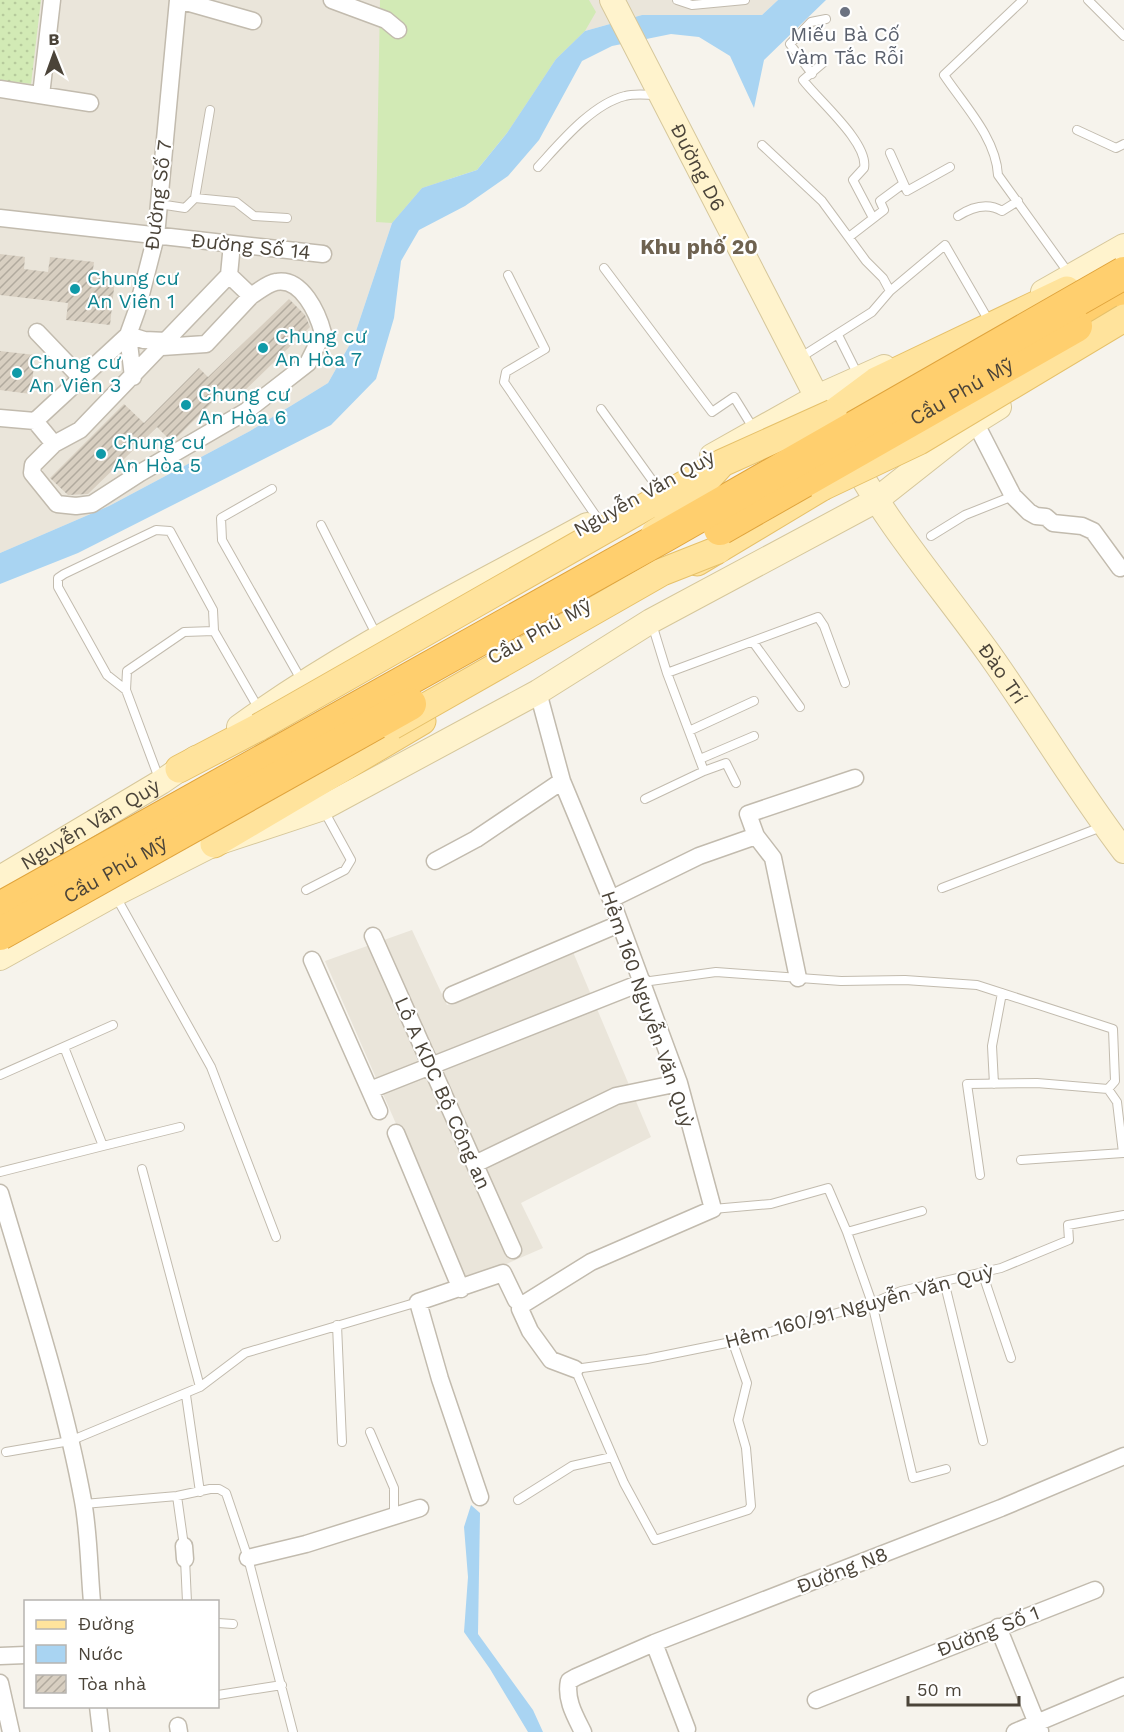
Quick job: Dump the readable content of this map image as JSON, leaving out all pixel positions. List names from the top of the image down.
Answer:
{
  "streets": {
    "highway": ["Cầu Phú Mỹ"],
    "main road": ["Nguyễn Văn Quỳ"],
    "street": [
      "Đường D6",
      "Đường Số 7",
      "Đường Số 14",
      "Đào Trí",
      "Hẻm 160 Nguyễn Văn Quỳ",
      "Lô A KDC Bộ Công an",
      "Đường N8",
      "Đường Số 1"
    ],
    "lane": ["Hẻm 160/91 Nguyễn Văn Quỳ"]
  },
  "crossings": [
    ["Đường D6", "Cầu Phú Mỹ"],
    ["Đường D6", "Nguyễn Văn Quỳ"],
    ["Đường D6", "Đào Trí"],
    ["Đường Số 7", "Đường Số 14"],
    ["Cầu Phú Mỹ", "Nguyễn Văn Quỳ"],
    ["Cầu Phú Mỹ", "Đào Trí"],
    ["Nguyễn Văn Quỳ", "Đào Trí"]
  ],
  "districts": ["Khu phố 20"],
  "places": [
    "Miếu Bà Cố Vàm Tắc Rỗi",
    "Chung cư An Viên 1",
    "Chung cư An Hòa 7",
    "Chung cư An Viên 3",
    "Chung cư An Hòa 6",
    "Chung cư An Hòa 5"
  ],
  "legend": ["Đường", "Nước", "Tòa nhà"],
  "scale_bar": "50 m",
  "north": "top"
}
